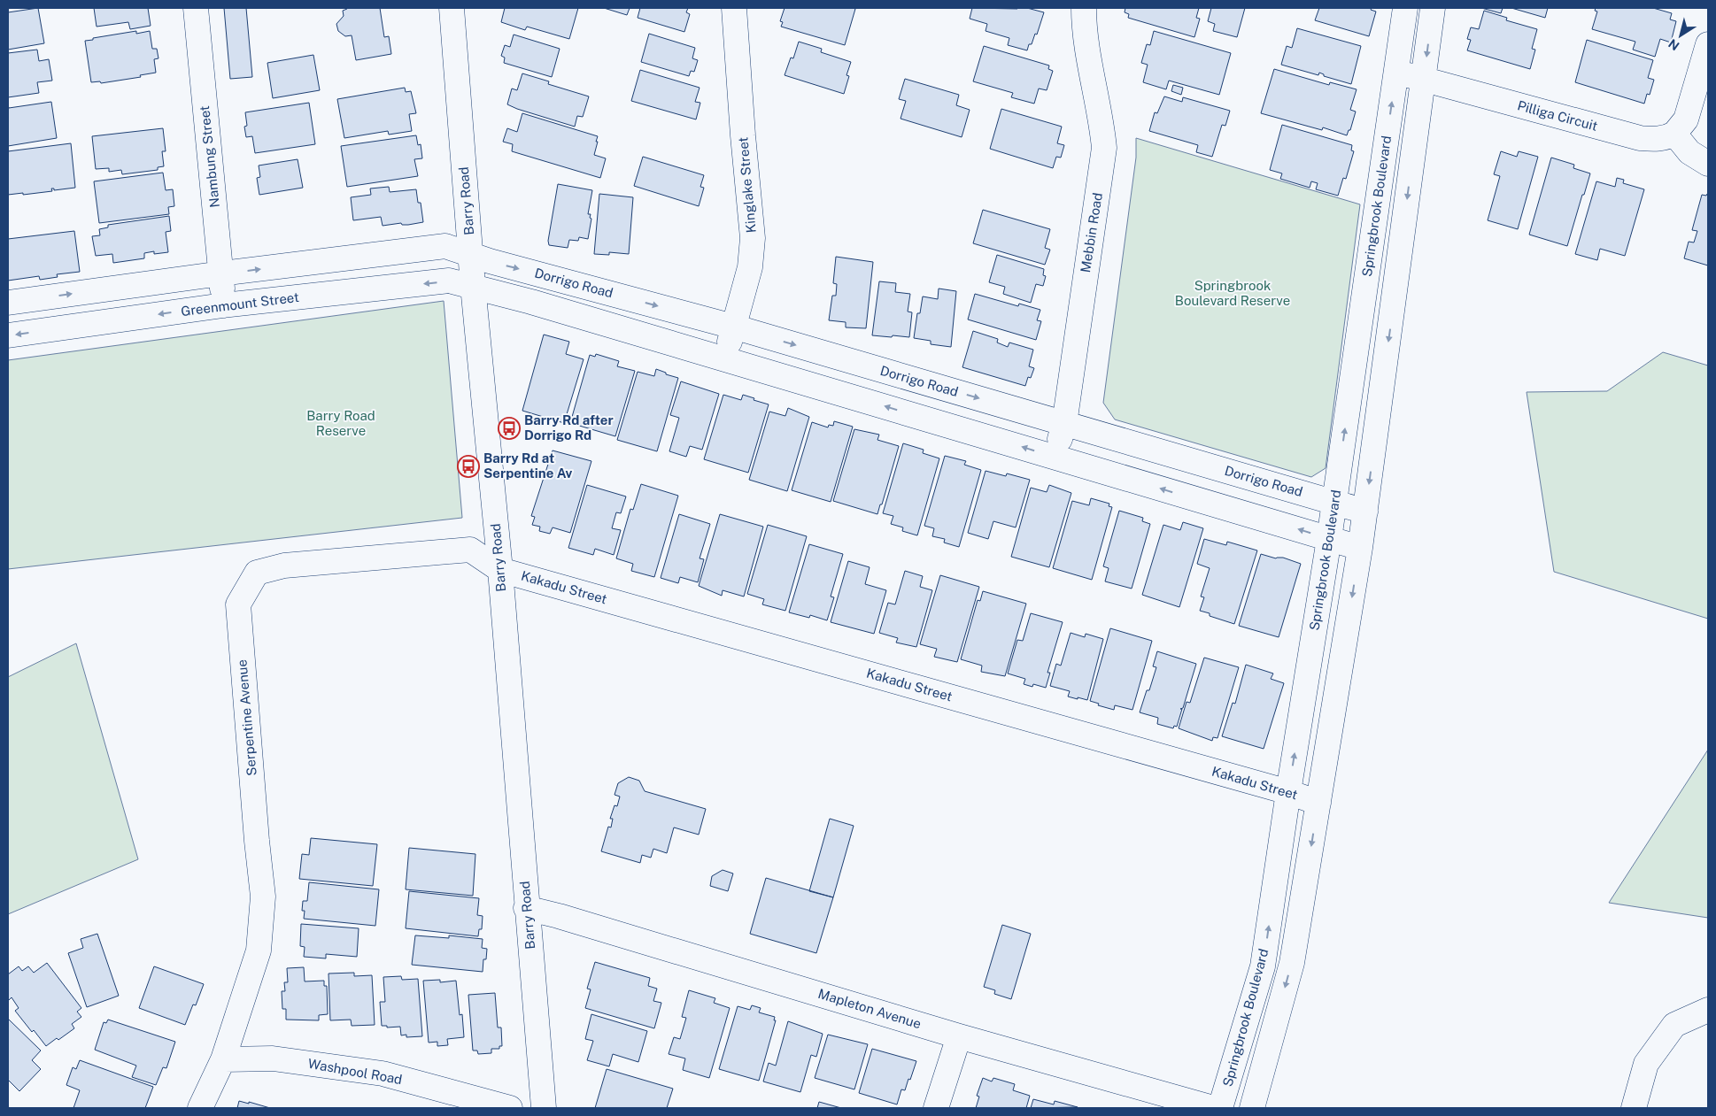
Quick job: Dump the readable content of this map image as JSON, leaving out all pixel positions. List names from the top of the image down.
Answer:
{
  "streets": {
    "street": [
      "Pilliga Circuit",
      "Nambung Street",
      "Kinglake Street",
      "Barry Road",
      "Springbrook Boulevard",
      "Mebbin Road",
      "Dorrigo Road",
      "Greenmount Street",
      "Kakadu Street",
      "Serpentine Avenue",
      "Mapleton Avenue",
      "Washpool Road"
    ]
  },
  "crossings": [
    ["Pilliga Circuit", "Springbrook Boulevard"],
    ["Nambung Street", "Greenmount Street"],
    ["Kinglake Street", "Dorrigo Road"],
    ["Barry Road", "Dorrigo Road"],
    ["Barry Road", "Greenmount Street"],
    ["Barry Road", "Kakadu Street"],
    ["Barry Road", "Serpentine Avenue"],
    ["Barry Road", "Mapleton Avenue"],
    ["Springbrook Boulevard", "Dorrigo Road"],
    ["Springbrook Boulevard", "Kakadu Street"],
    ["Mebbin Road", "Dorrigo Road"],
    ["Kakadu Street", "Serpentine Avenue"],
    ["Serpentine Avenue", "Washpool Road"]
  ],
  "parks": ["Springbrook Boulevard Reserve", "Barry Road Reserve"],
  "places": {
    "bus stop": ["Barry Rd after Dorrigo Rd", "Barry Rd at Serpentine Av"]
  },
  "north": "bottom left"
}
